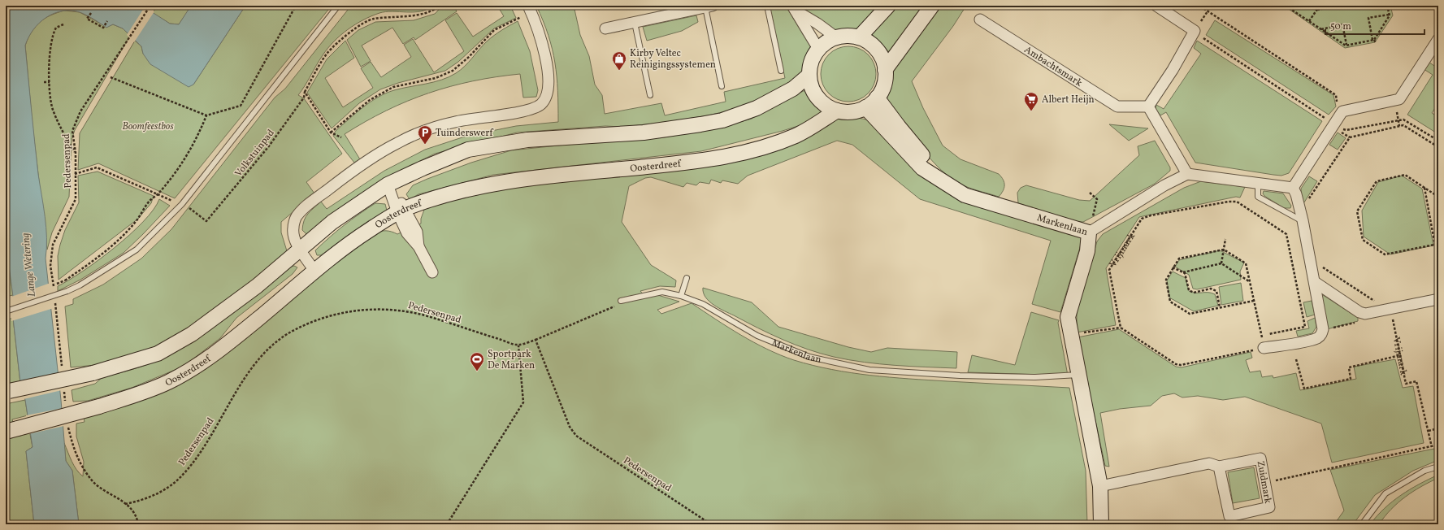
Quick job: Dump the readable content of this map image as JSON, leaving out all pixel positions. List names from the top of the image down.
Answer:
{
  "streets": {
    "main road": ["Oosterdreef", "Markenlaan"],
    "street": ["Ambachtsmark", "Zuidmark"],
    "path": ["Volkstuinpad", "Pedersenpad", "Vrijmark"]
  },
  "crossings": [
    ["Volkstuinpad", "Pedersenpad"],
    ["Oosterdreef", "Markenlaan"],
    ["Markenlaan", "Zuidmark"]
  ],
  "water": ["Lange Wetering"],
  "parks": ["Boomfeestbos"],
  "places": {
    "shop": ["Kirby Veltec Reinigingssystemen"],
    "supermarket": ["Albert Heijn"],
    "parking": ["Tuinderswerf"],
    "sports": ["Sportpark De Marken"]
  },
  "scale_bar": "50 m"
}
